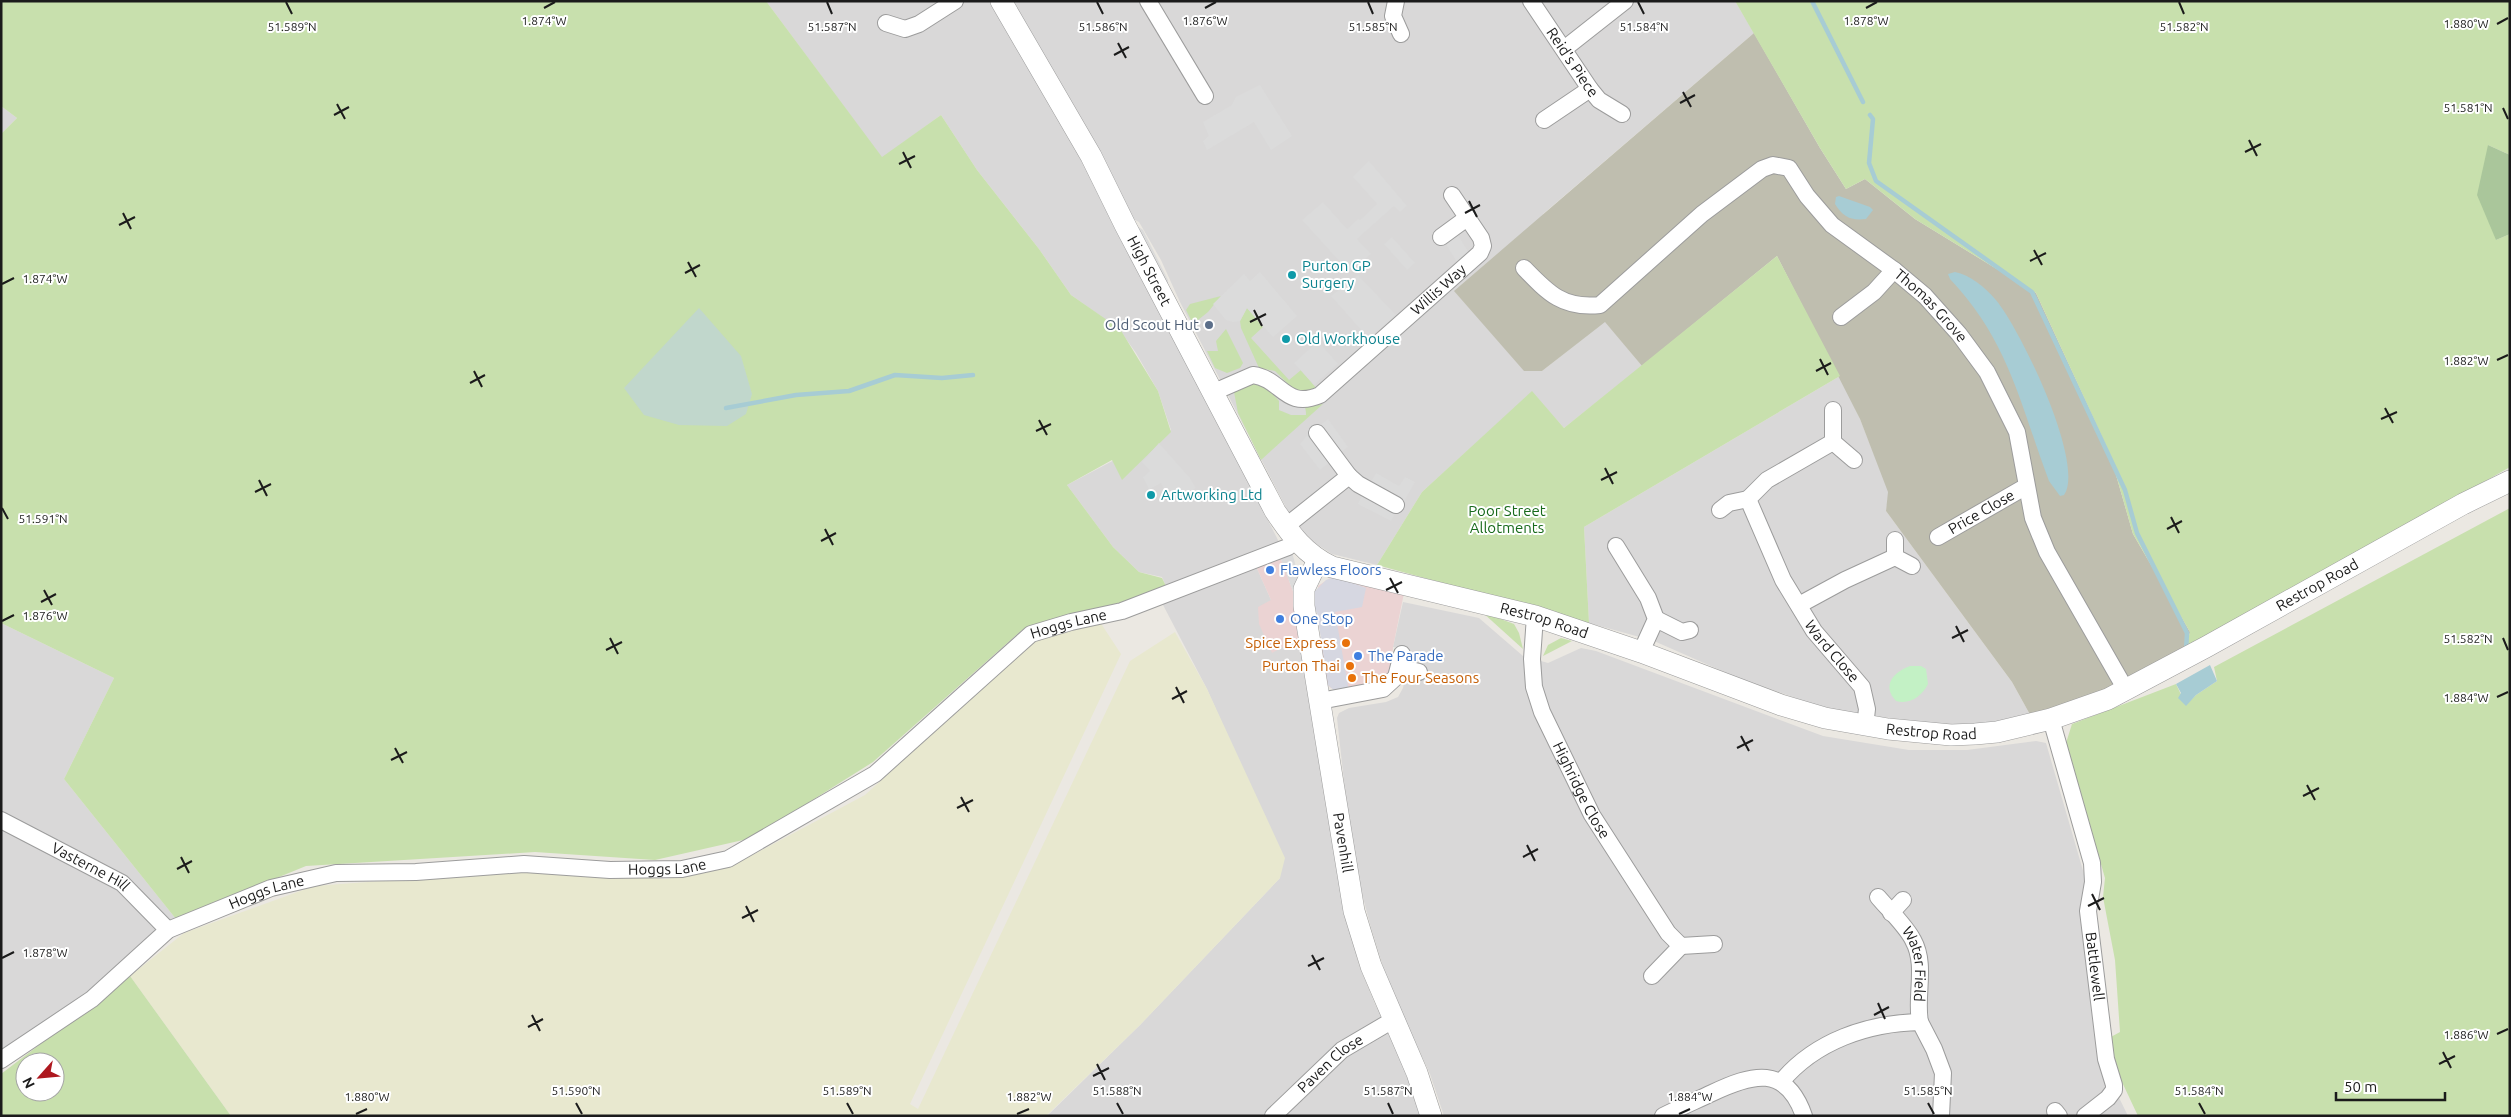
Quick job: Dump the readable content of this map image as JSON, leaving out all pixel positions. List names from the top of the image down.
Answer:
{
  "streets": {
    "street": [
      "Reid's Piece",
      "High Street",
      "Willis Way",
      "Thomas Grove",
      "Price Close",
      "Restrop Road",
      "Hoggs Lane",
      "Ward Close",
      "Highridge Close",
      "Pavenhill",
      "Vasterne Hill",
      "Water Field",
      "Battlewell",
      "Paven Close"
    ]
  },
  "crossings": [
    ["High Street", "Willis Way"],
    ["High Street", "Restrop Road"],
    ["High Street", "Hoggs Lane"],
    ["High Street", "Pavenhill"],
    ["Thomas Grove", "Price Close"],
    ["Thomas Grove", "Restrop Road"],
    ["Restrop Road", "Ward Close"],
    ["Restrop Road", "Highridge Close"],
    ["Restrop Road", "Pavenhill"],
    ["Restrop Road", "Battlewell"],
    ["Hoggs Lane", "Vasterne Hill"],
    ["Pavenhill", "Paven Close"]
  ],
  "parks": ["Poor Street Allotments"],
  "places": [
    "Purton GP Surgery",
    "Old Scout Hut",
    "Old Workhouse",
    "Artworking Ltd",
    "Flawless Floors",
    "One Stop",
    "Spice Express",
    "The Parade",
    "Purton Thai",
    "The Four Seasons"
  ],
  "scale_bar": "50 m",
  "north": "bottom left",
  "coordinates": [
    "1.874°W",
    "1.876°W",
    "1.878°W",
    "1.880°W",
    "51.589°N",
    "51.587°N",
    "51.586°N",
    "51.585°N",
    "51.584°N",
    "51.582°N",
    "51.581°N",
    "1.882°W",
    "51.591°N",
    "1.884°W",
    "1.886°W",
    "51.590°N",
    "51.588°N"
  ]
}
